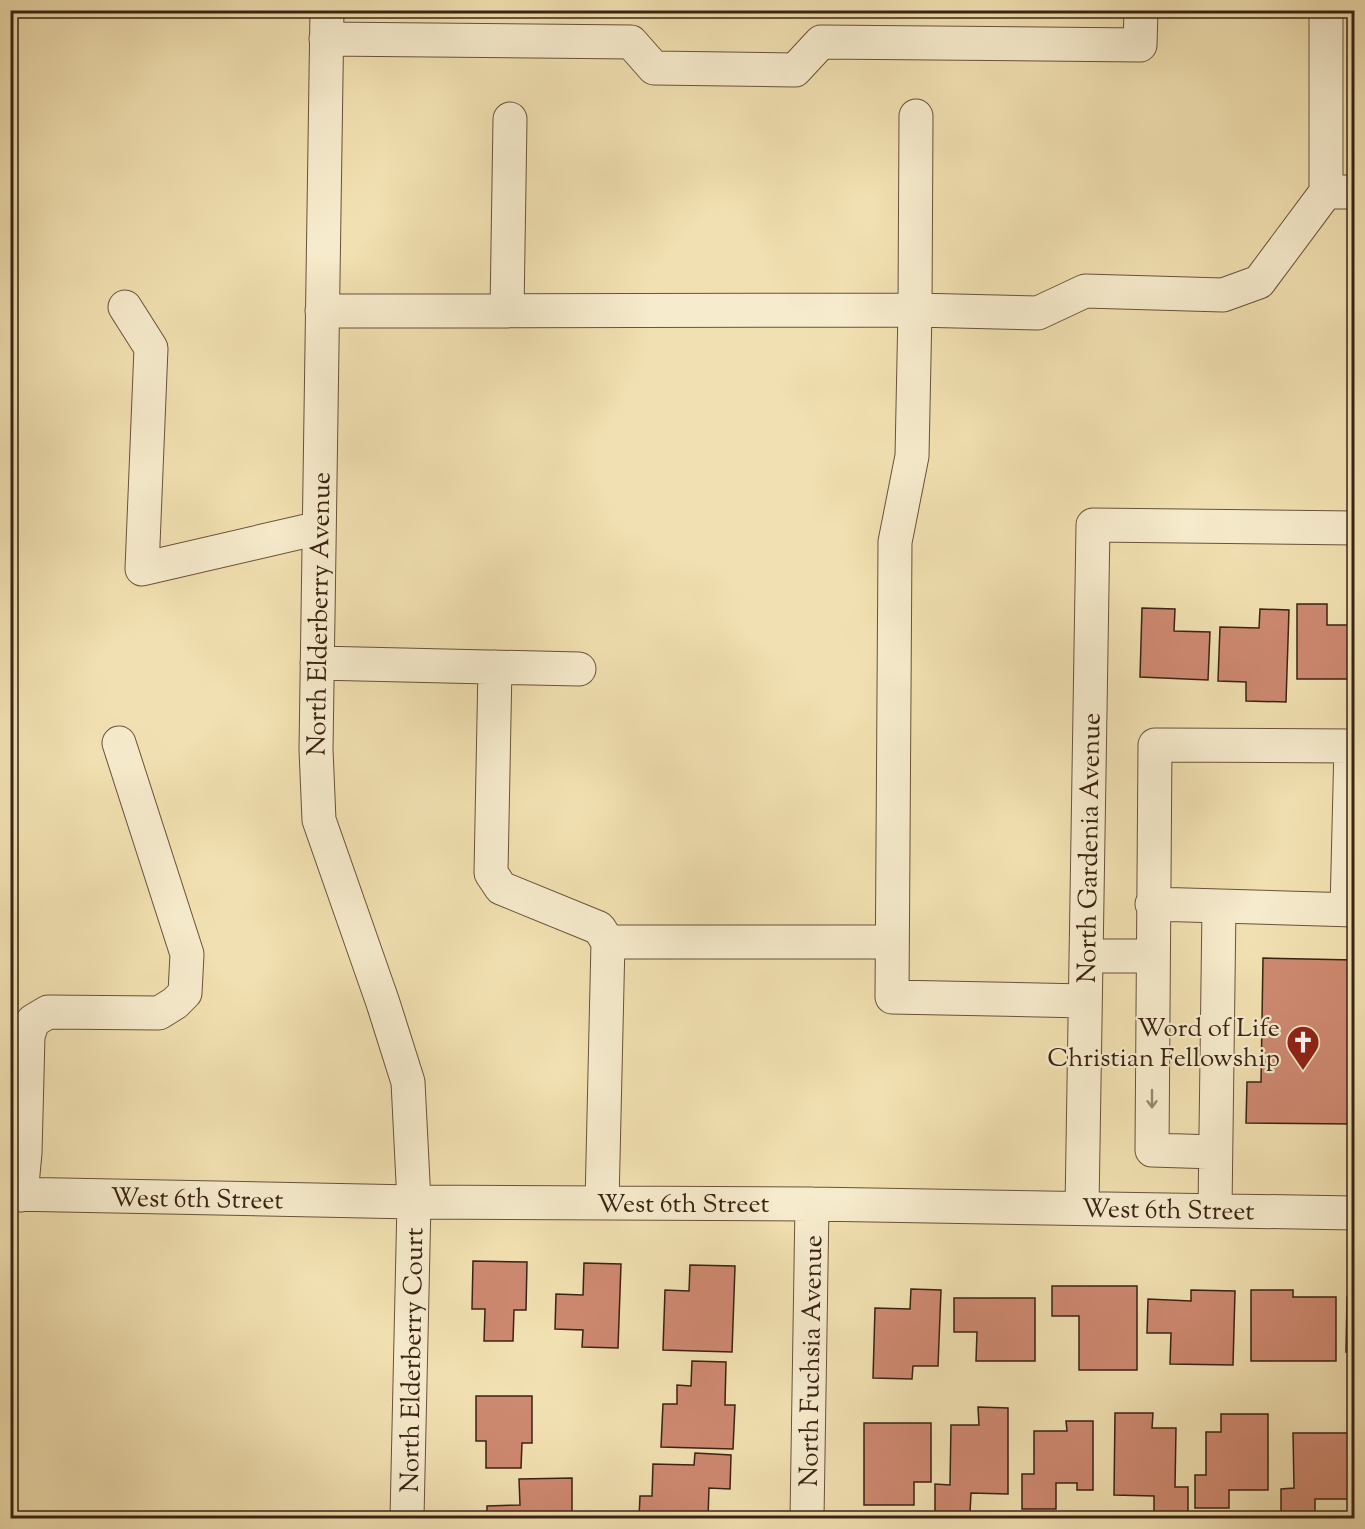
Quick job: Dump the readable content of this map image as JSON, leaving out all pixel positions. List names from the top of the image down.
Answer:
{
  "streets": {
    "street": [
      "North Elderberry Avenue",
      "North Gardenia Avenue",
      "West 6th Street",
      "North Elderberry Court",
      "North Fuchsia Avenue"
    ]
  },
  "crossings": [
    ["North Elderberry Avenue", "West 6th Street"],
    ["North Elderberry Avenue", "North Elderberry Court"],
    ["North Gardenia Avenue", "West 6th Street"],
    ["West 6th Street", "North Elderberry Court"],
    ["West 6th Street", "North Fuchsia Avenue"]
  ],
  "places": {
    "church": ["Word of Life Christian Fellowship"]
  }
}
